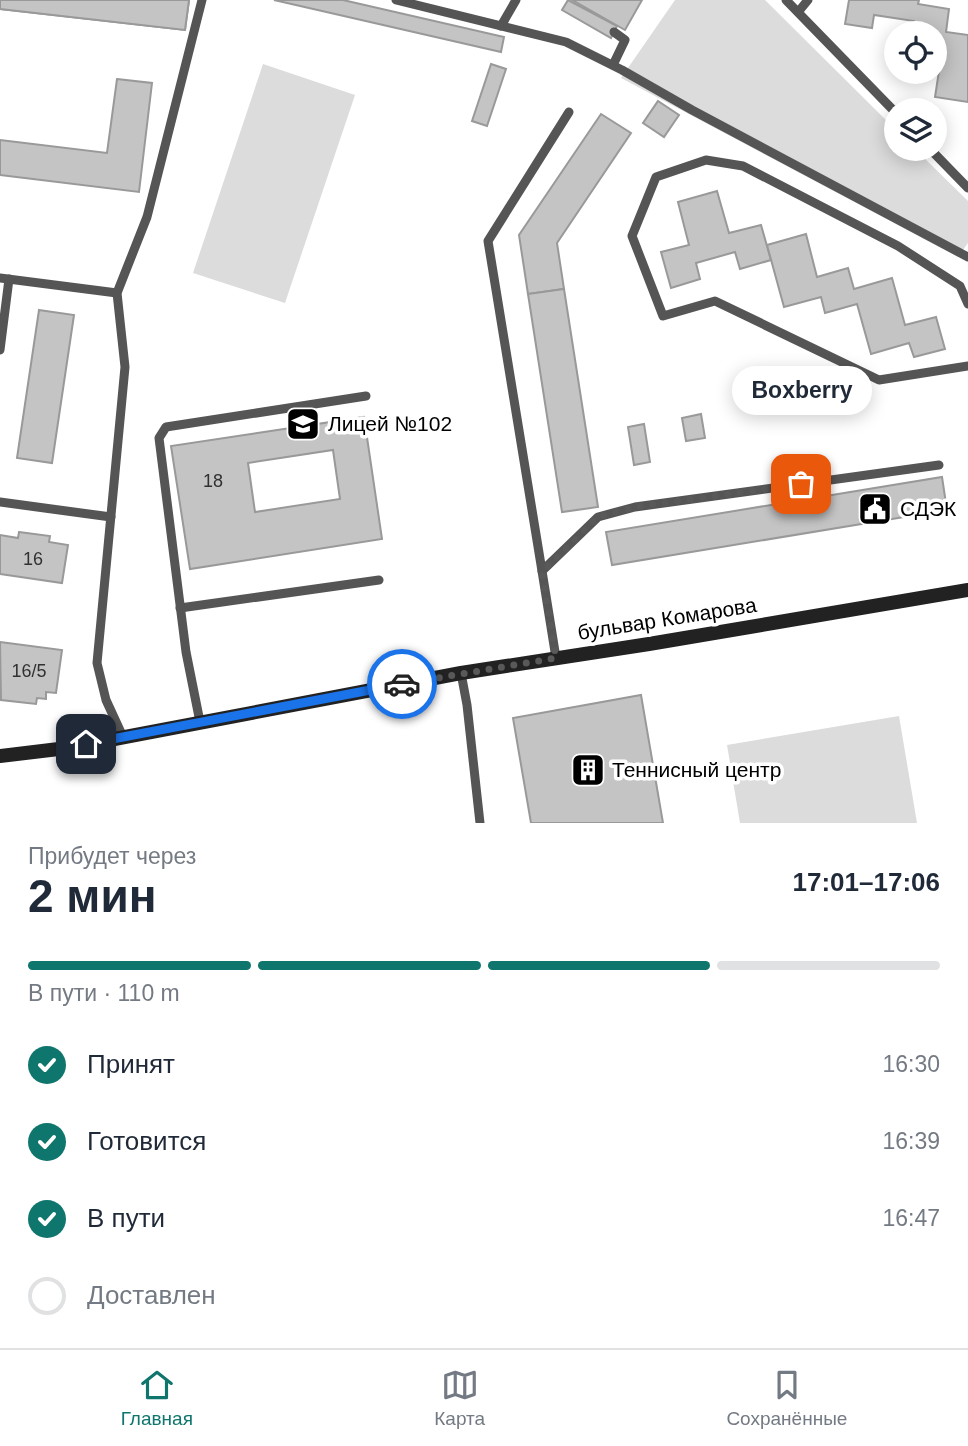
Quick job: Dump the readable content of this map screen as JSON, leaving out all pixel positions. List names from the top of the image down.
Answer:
{
  "streets": {
    "street": ["бульвар Комарова"]
  },
  "places": {
    "school or university": ["Лицей №102"],
    "other": ["Boxberry"],
    "public building": ["СДЭК"],
    "building": ["Теннисный центр"]
  },
  "house_numbers": ["18", "16", "16/5"],
  "page": {
    "bubble": "Boxberry",
    "heading": ["2 мин", "Прибудет через", "17:01–17:06"],
    "bar": "В пути · 110 m",
    "list": [
      ["Принят", "16:30"],
      ["Готовится", "16:39"],
      ["В пути", "16:47"],
      "Доставлен"
    ],
    "tabs": ["Главная", "Карта", "Сохранённые"]
  }
}
